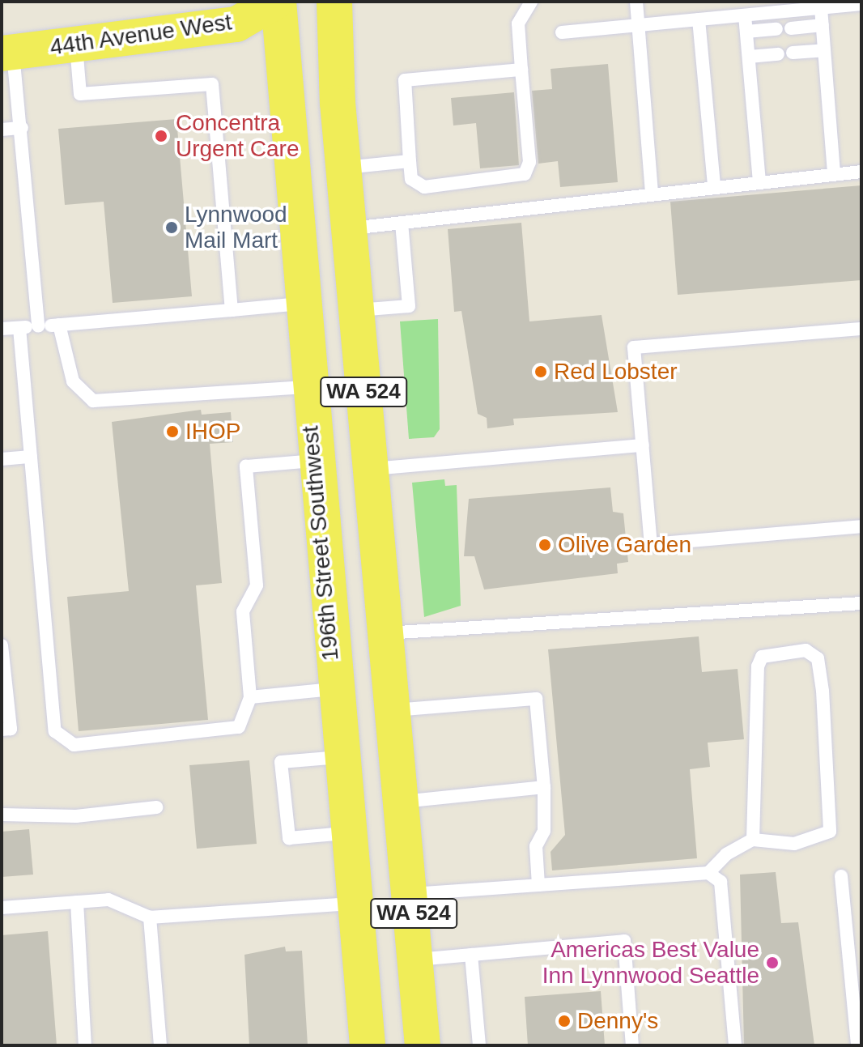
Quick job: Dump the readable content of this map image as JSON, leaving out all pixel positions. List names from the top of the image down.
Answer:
{
  "streets": {
    "main road": ["44th Avenue West", "WA 524", "196th Street Southwest"]
  },
  "crossings": [
    ["44th Avenue West", "196th Street Southwest"]
  ],
  "places": [
    "Concentra Urgent Care",
    "Lynnwood Mail Mart",
    "Red Lobster",
    "IHOP",
    "Olive Garden",
    "Americas Best Value Inn Lynnwood Seattle",
    "Denny's"
  ]
}
